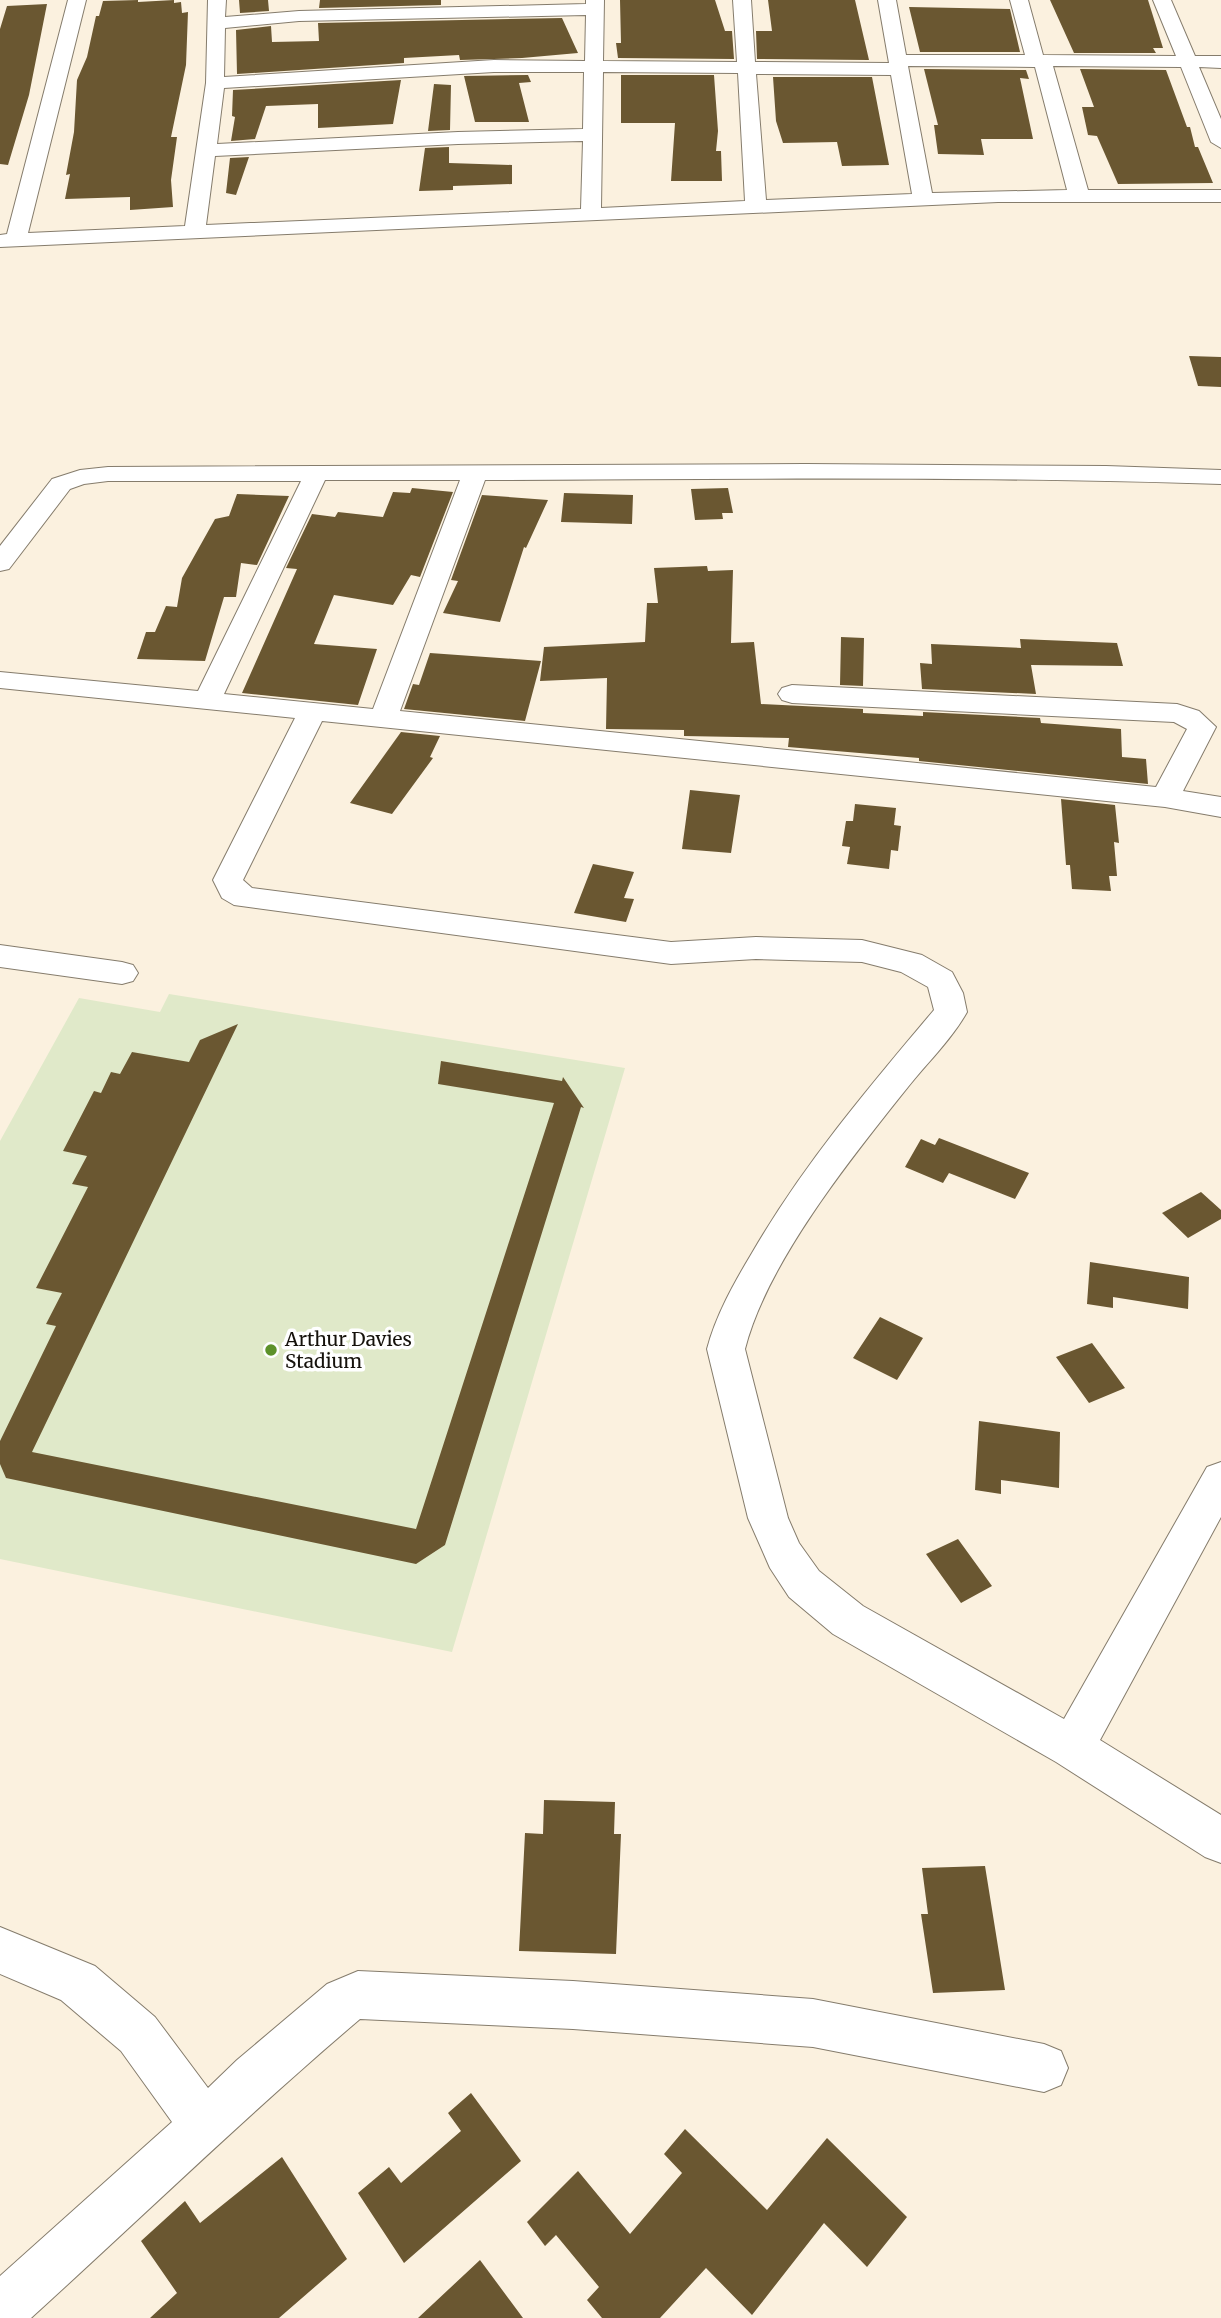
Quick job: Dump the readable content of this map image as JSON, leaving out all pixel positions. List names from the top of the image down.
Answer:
{
  "places": ["Arthur Davies Stadium"]
}
